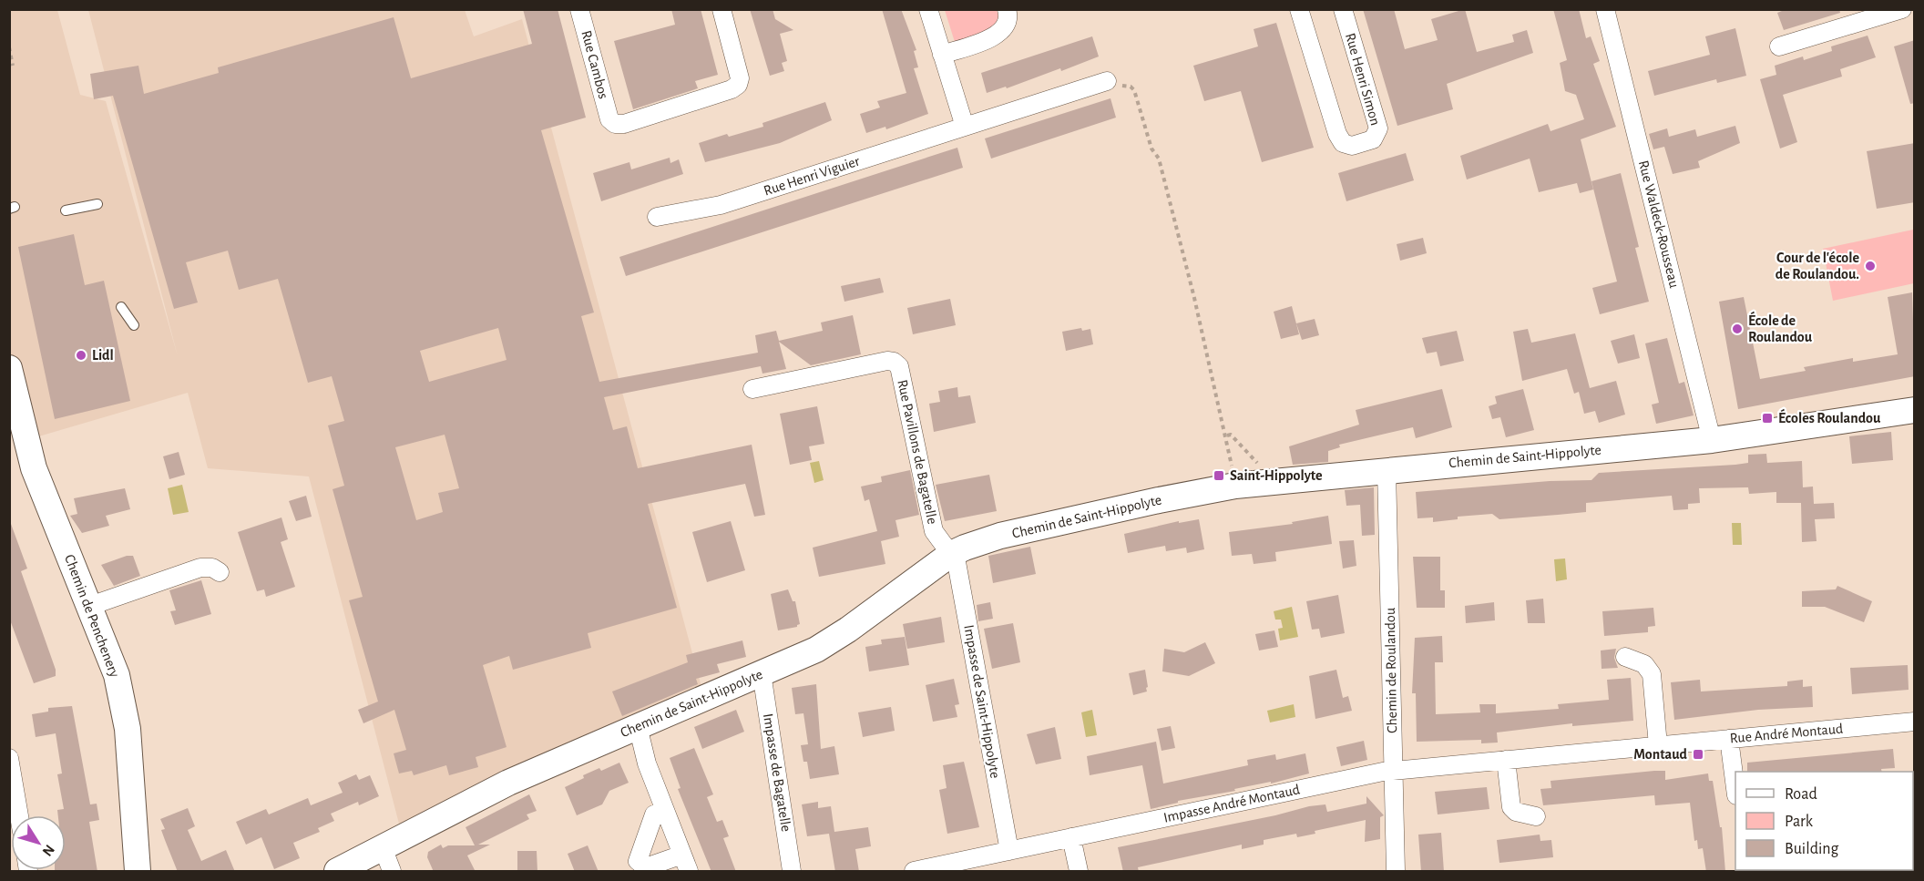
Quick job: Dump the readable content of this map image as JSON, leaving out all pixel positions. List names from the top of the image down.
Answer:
{
  "streets": {
    "street": [
      "Rue Cambos",
      "Rue Henri Simon",
      "Rue Henri Viguier",
      "Rue Waldeck-Rousseau",
      "Rue Pavillons de Bagatelle",
      "Chemin de Saint-Hippolyte",
      "Chemin de Penchenery",
      "Chemin de Roulandou",
      "Impasse de Saint-Hippolyte",
      "Rue André Montaud",
      "Impasse de Bagatelle",
      "Impasse André Montaud"
    ]
  },
  "crossings": [
    ["Rue Waldeck-Rousseau", "Chemin de Saint-Hippolyte"],
    ["Rue Pavillons de Bagatelle", "Chemin de Saint-Hippolyte"],
    ["Rue Pavillons de Bagatelle", "Impasse de Saint-Hippolyte"],
    ["Chemin de Saint-Hippolyte", "Chemin de Roulandou"],
    ["Chemin de Saint-Hippolyte", "Impasse de Saint-Hippolyte"],
    ["Chemin de Saint-Hippolyte", "Impasse de Bagatelle"],
    ["Chemin de Roulandou", "Rue André Montaud"],
    ["Chemin de Roulandou", "Impasse André Montaud"],
    ["Impasse de Saint-Hippolyte", "Impasse André Montaud"],
    ["Rue André Montaud", "Impasse André Montaud"]
  ],
  "places": {
    "other": ["Cour de l'école de Roulandou.", "École de Roulandou", "Lidl"],
    "transit": ["Écoles Roulandou", "Saint-Hippolyte", "Montaud"]
  },
  "legend": ["Road", "Park", "Building"],
  "north": "bottom right"
}
